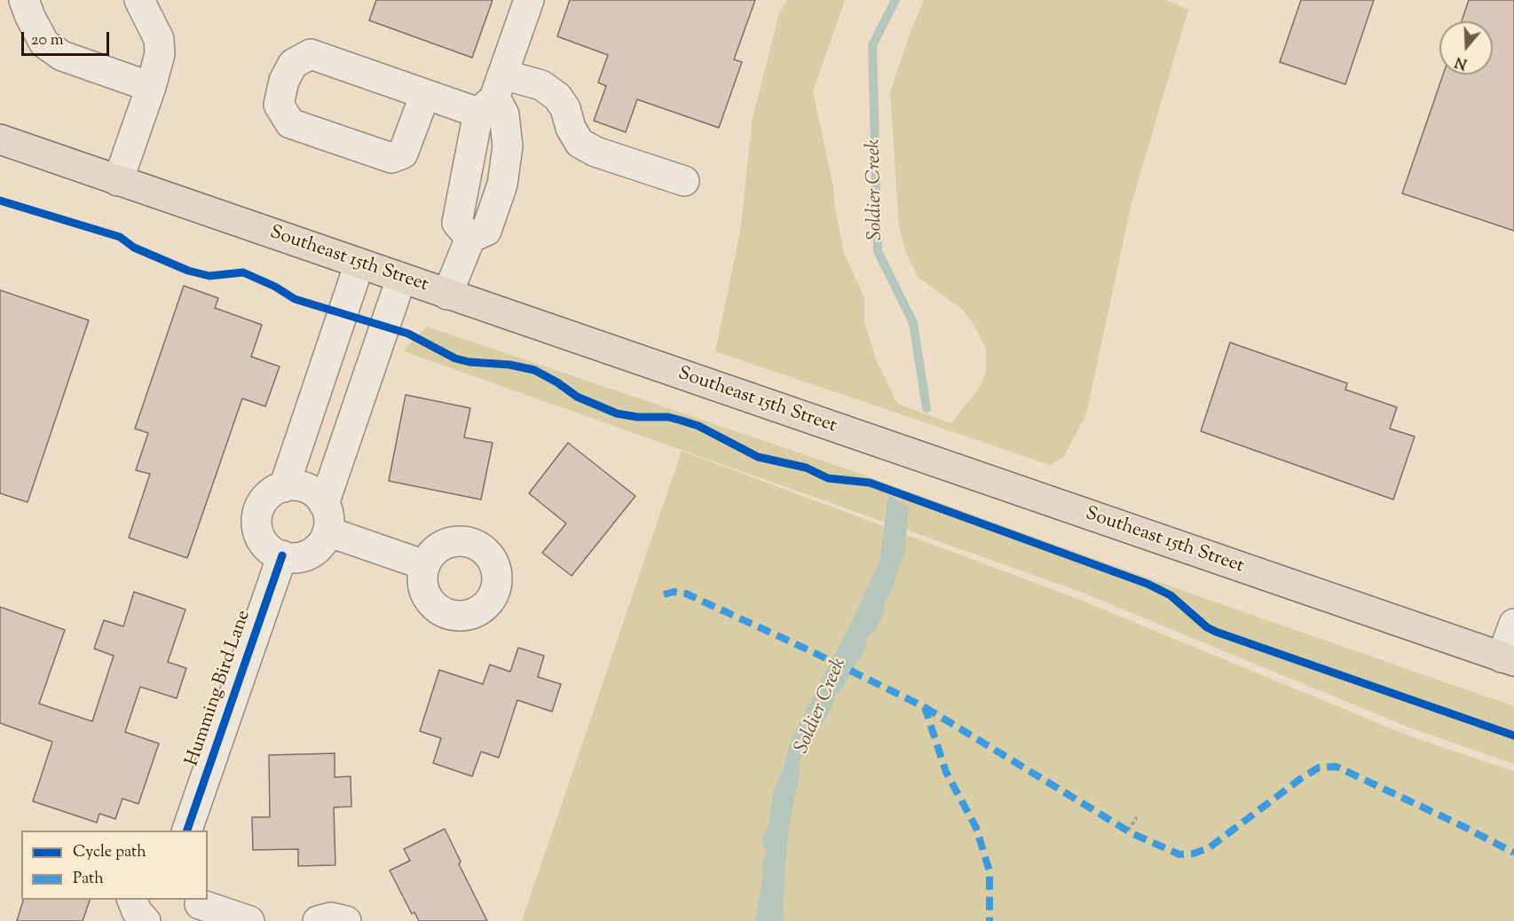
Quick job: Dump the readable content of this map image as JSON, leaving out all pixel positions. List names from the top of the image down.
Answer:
{
  "streets": {
    "main road": ["Southeast 15th Street"],
    "street": ["Humming Bird Lane"]
  },
  "water": ["Soldier Creek"],
  "legend": ["Cycle path", "Path"],
  "scale_bar": "20 m",
  "north": "bottom"
}
